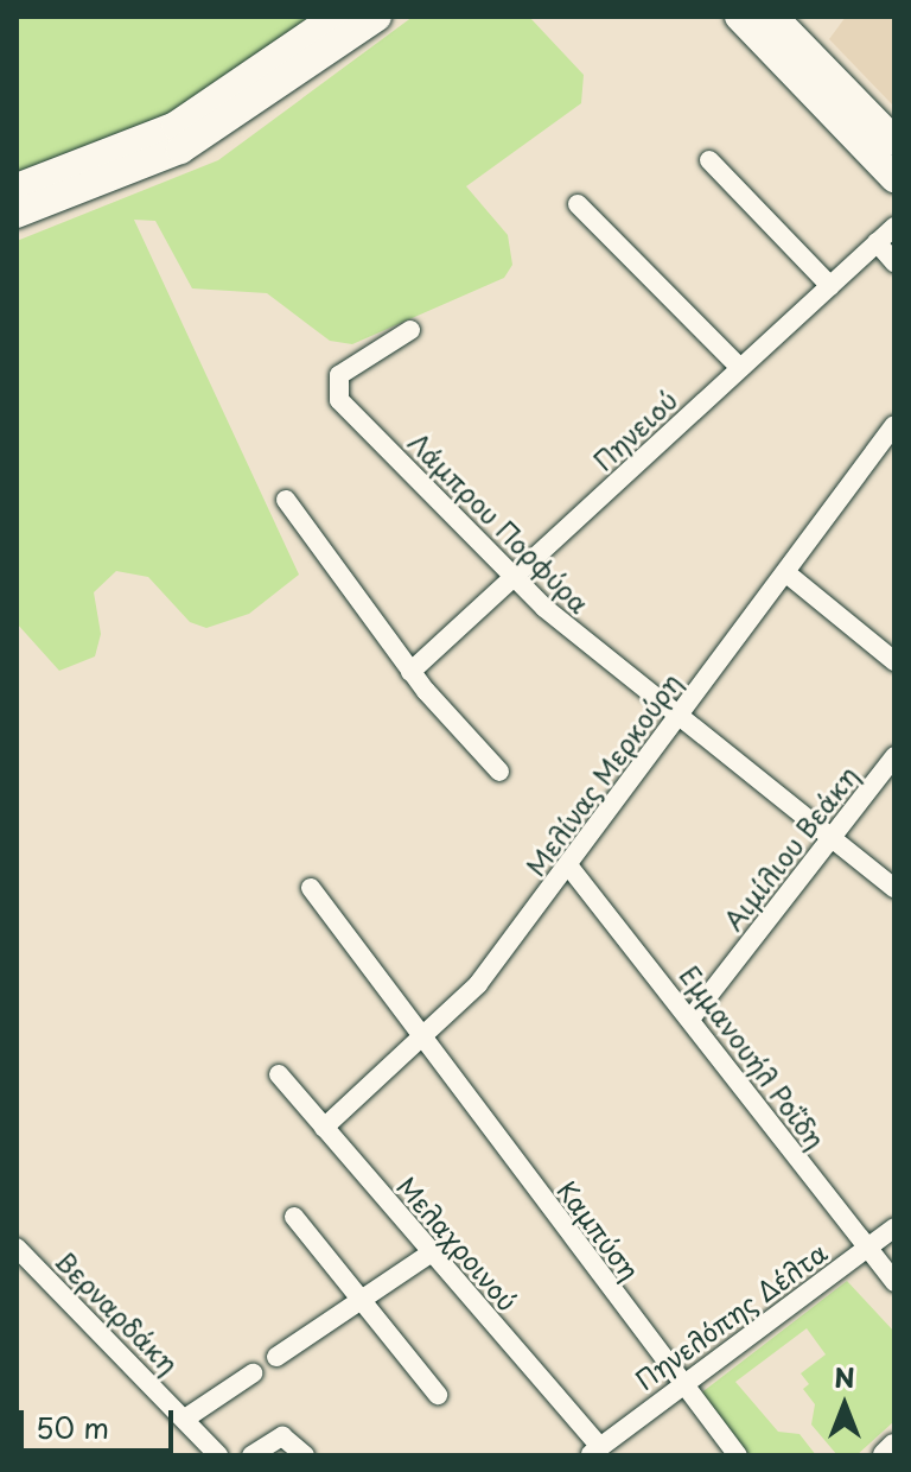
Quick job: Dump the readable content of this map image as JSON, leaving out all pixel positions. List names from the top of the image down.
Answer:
{
  "streets": {
    "street": [
      "Πηνειού",
      "Λάμπρου Πορφύρα",
      "Μελίνας Μερκούρη",
      "Αιμίλιου Βεάκη",
      "Εμμανουήλ Ροΐδη",
      "Καμπύση",
      "Μελαχροινού",
      "Βερναρδάκη",
      "Πηνελόπης Δέλτα"
    ]
  },
  "crossings": [
    ["Πηνειού", "Λάμπρου Πορφύρα"],
    ["Λάμπρου Πορφύρα", "Μελίνας Μερκούρη"],
    ["Λάμπρου Πορφύρα", "Αιμίλιου Βεάκη"],
    ["Μελίνας Μερκούρη", "Εμμανουήλ Ροΐδη"],
    ["Μελίνας Μερκούρη", "Καμπύση"],
    ["Μελίνας Μερκούρη", "Μελαχροινού"],
    ["Αιμίλιου Βεάκη", "Εμμανουήλ Ροΐδη"],
    ["Εμμανουήλ Ροΐδη", "Πηνελόπης Δέλτα"],
    ["Καμπύση", "Πηνελόπης Δέλτα"],
    ["Μελαχροινού", "Πηνελόπης Δέλτα"]
  ],
  "scale_bar": "50 m",
  "north": "top"
}
